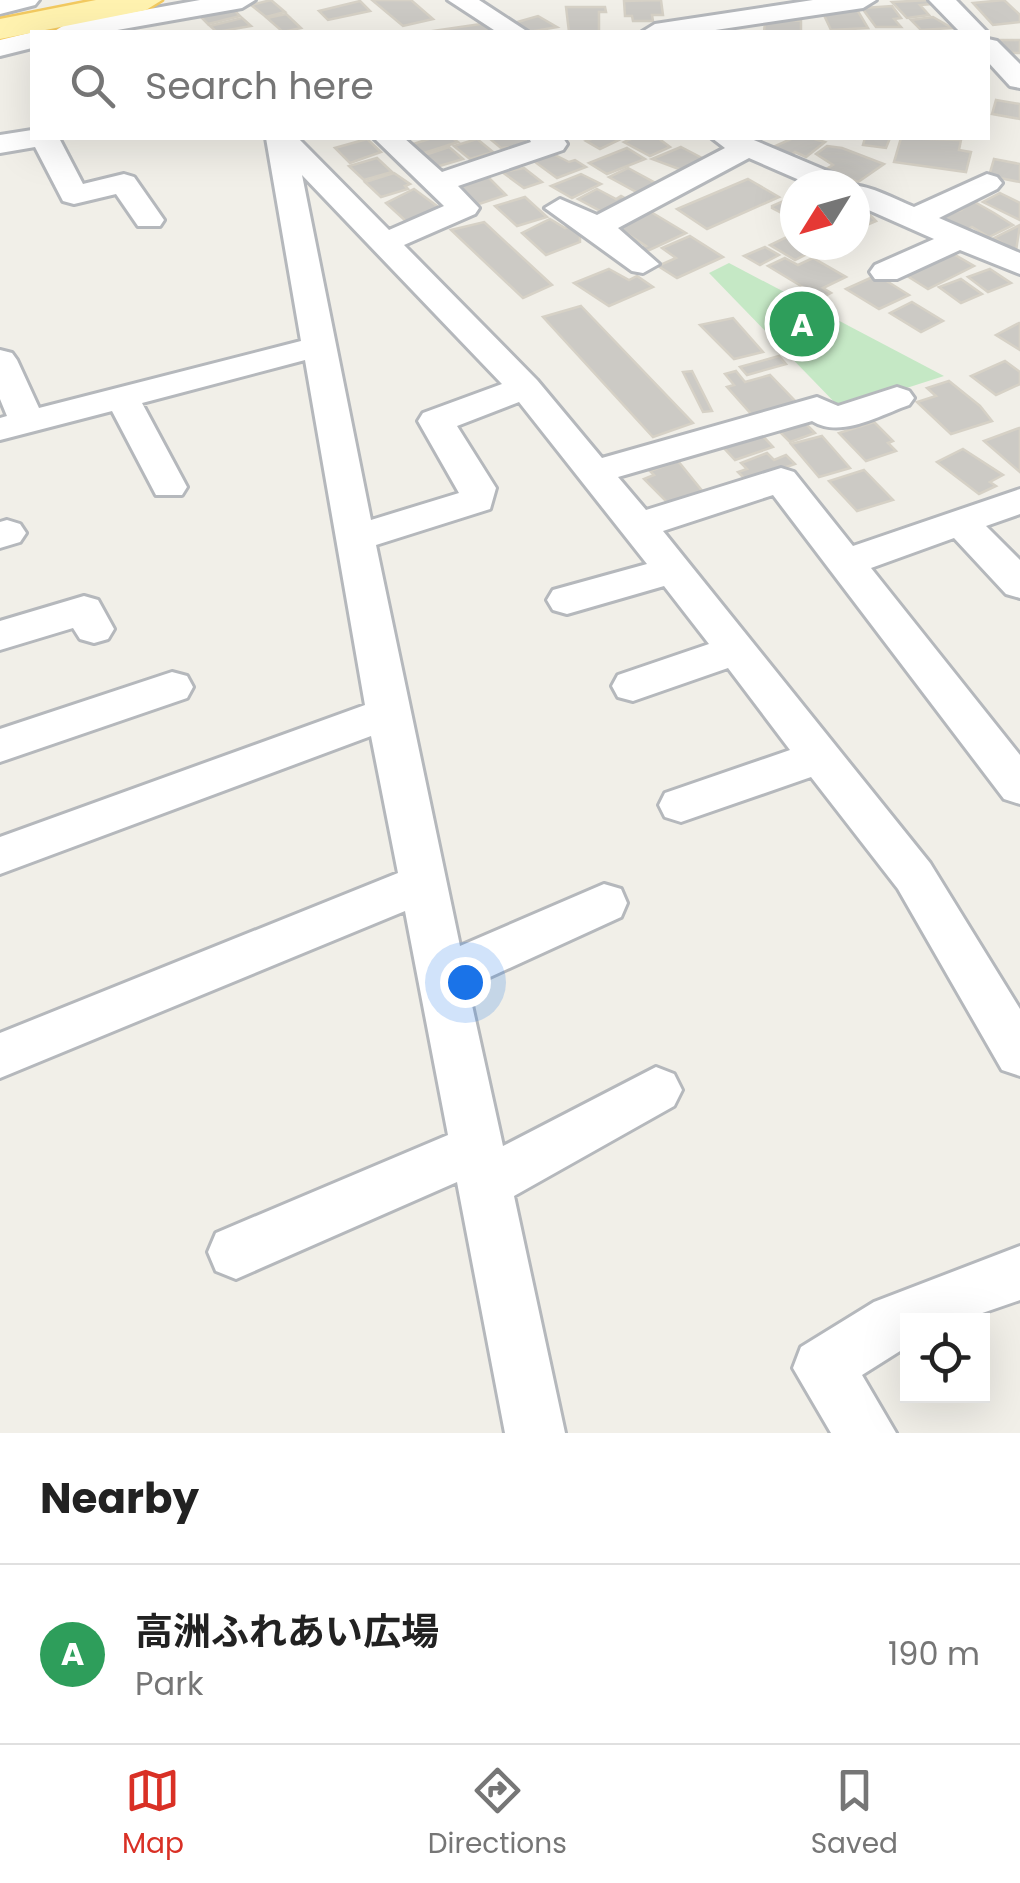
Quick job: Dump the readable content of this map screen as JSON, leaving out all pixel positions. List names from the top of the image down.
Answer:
{
  "north": "bottom left",
  "page": {
    "search": "Search here",
    "pins": "A",
    "heading": "Nearby",
    "list": [
      {
        "mark": "A",
        "name": "高洲ふれあい広場",
        "note": "Park",
        "value": "190 m"
      }
    ],
    "nav": ["Map", "Directions", "Saved"]
  }
}
